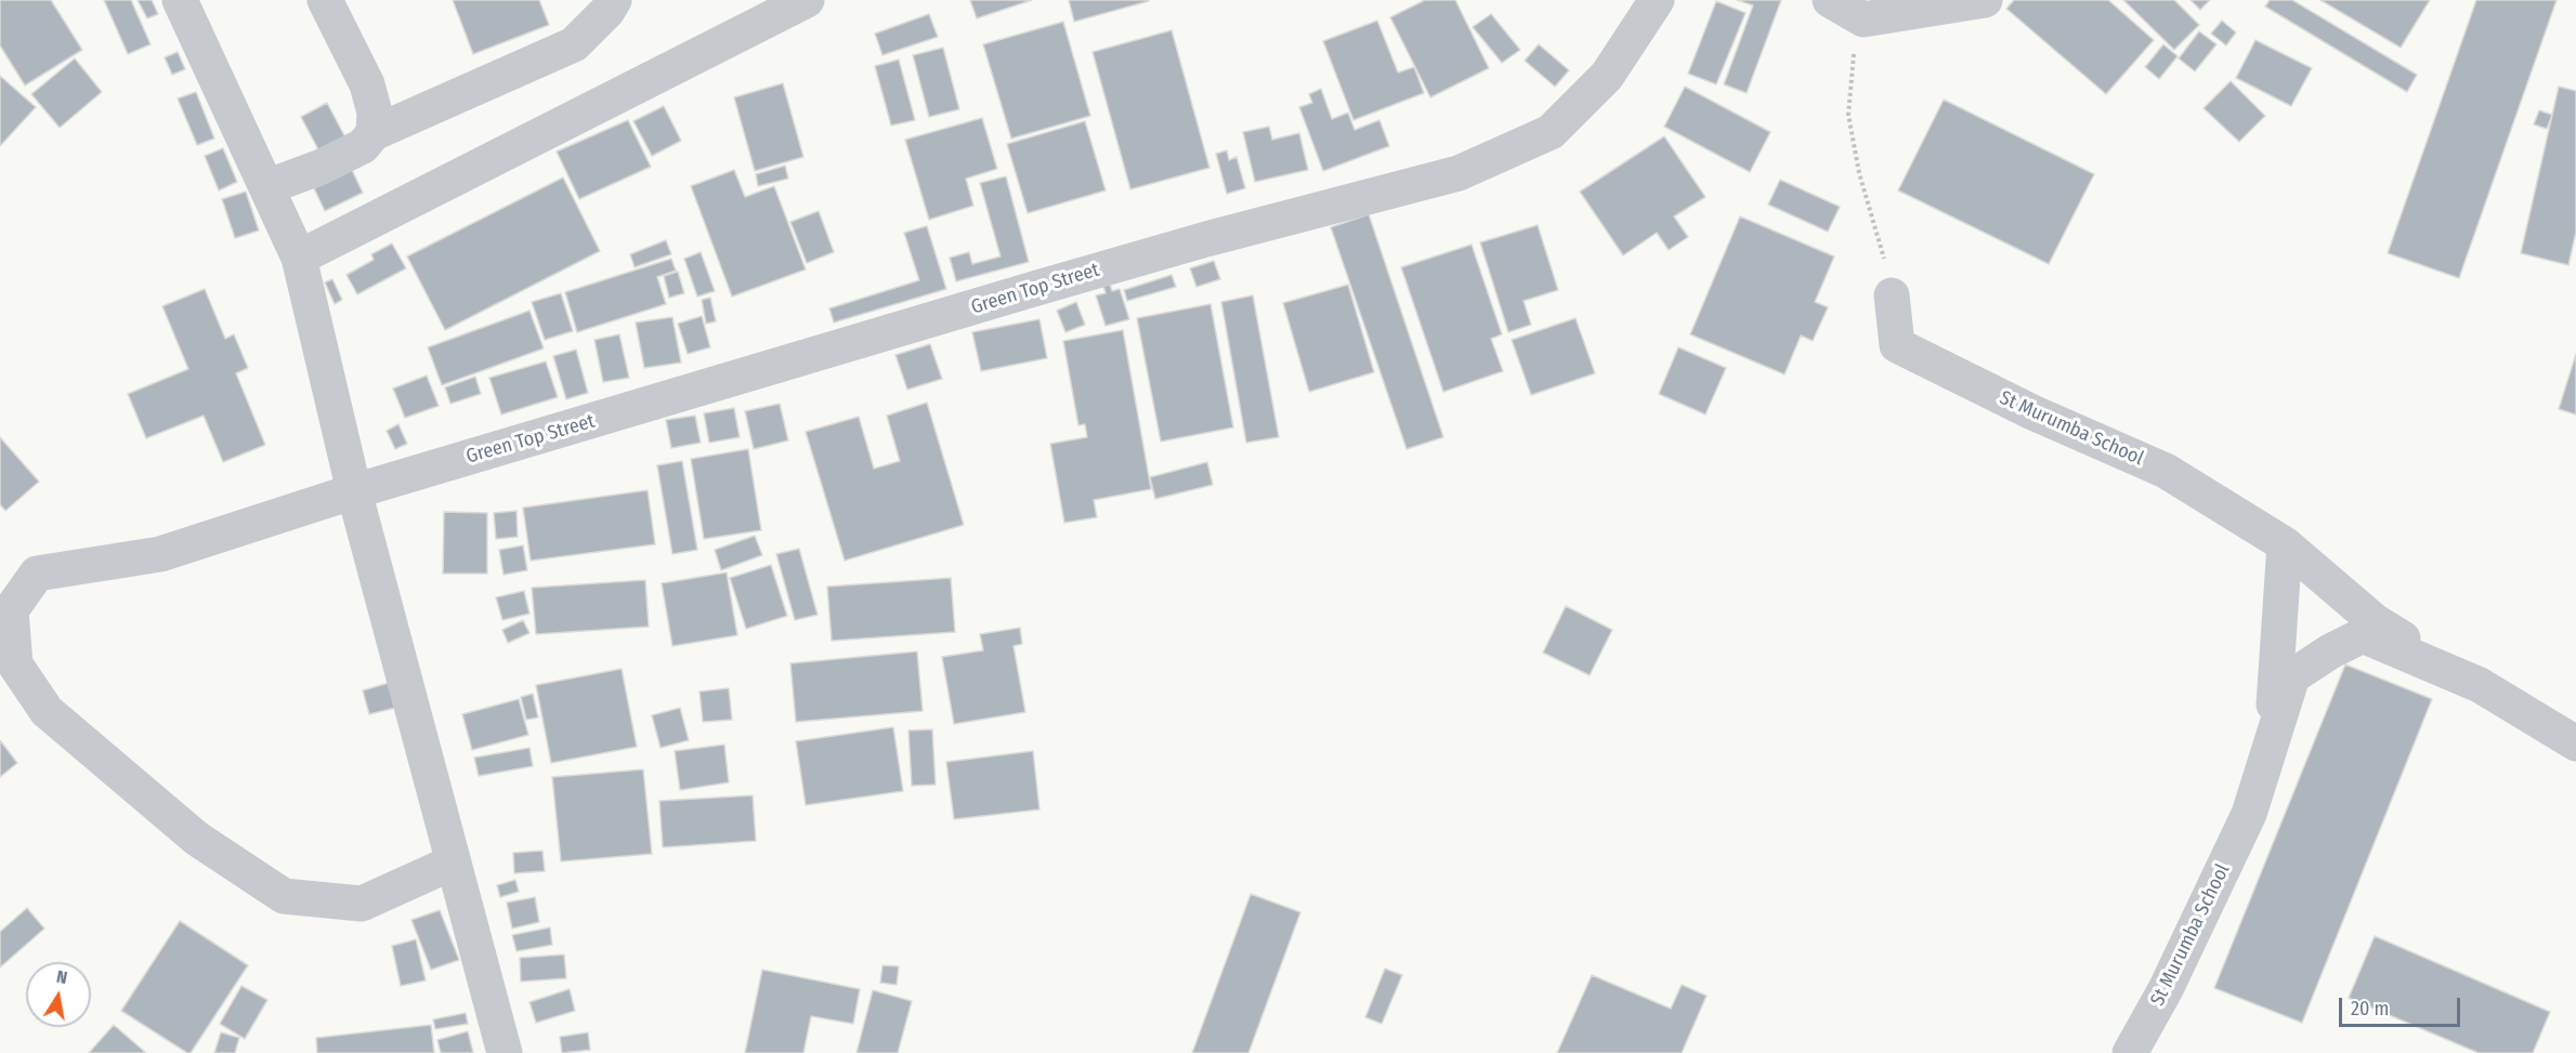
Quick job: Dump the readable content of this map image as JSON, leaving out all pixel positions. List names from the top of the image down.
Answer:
{
  "streets": {
    "street": ["Green Top Street", "St Murumba School"]
  },
  "scale_bar": "20 m",
  "north": "top"
}
